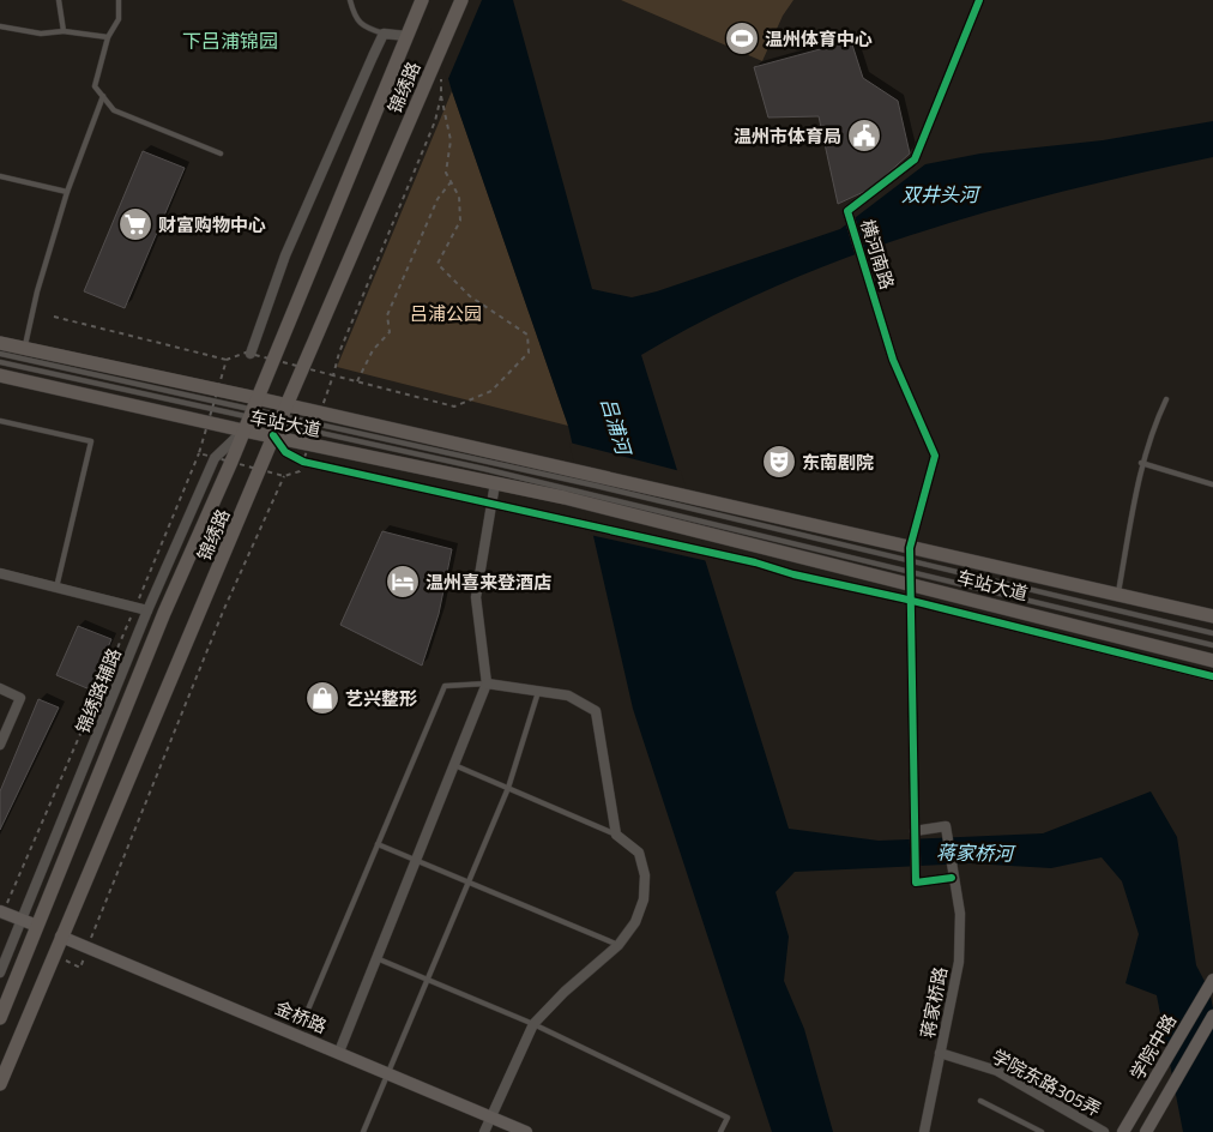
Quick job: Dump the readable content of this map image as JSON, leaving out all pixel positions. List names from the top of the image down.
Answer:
{
  "streets": {
    "main road": ["锦绣路", "车站大道"],
    "street": [
      "横河南路",
      "锦绣路辅路",
      "蒋家桥路",
      "金桥路",
      "学院中路",
      "学院东路305弄"
    ]
  },
  "crossings": [
    ["锦绣路", "车站大道"],
    ["锦绣路", "锦绣路辅路"],
    ["锦绣路", "金桥路"],
    ["横河南路", "车站大道"],
    ["横河南路", "蒋家桥路"],
    ["车站大道", "锦绣路辅路"],
    ["蒋家桥路", "学院东路305弄"]
  ],
  "districts": ["下吕浦锦园"],
  "water": ["双井头河", "吕浦河", "蒋家桥河"],
  "parks": ["吕浦公园"],
  "places": {
    "sports": ["温州体育中心"],
    "public building": ["温州市体育局"],
    "supermarket": ["财富购物中心"],
    "theatre": ["东南剧院"],
    "hotel": ["温州喜来登酒店"],
    "shop": ["艺兴整形"]
  }
}
